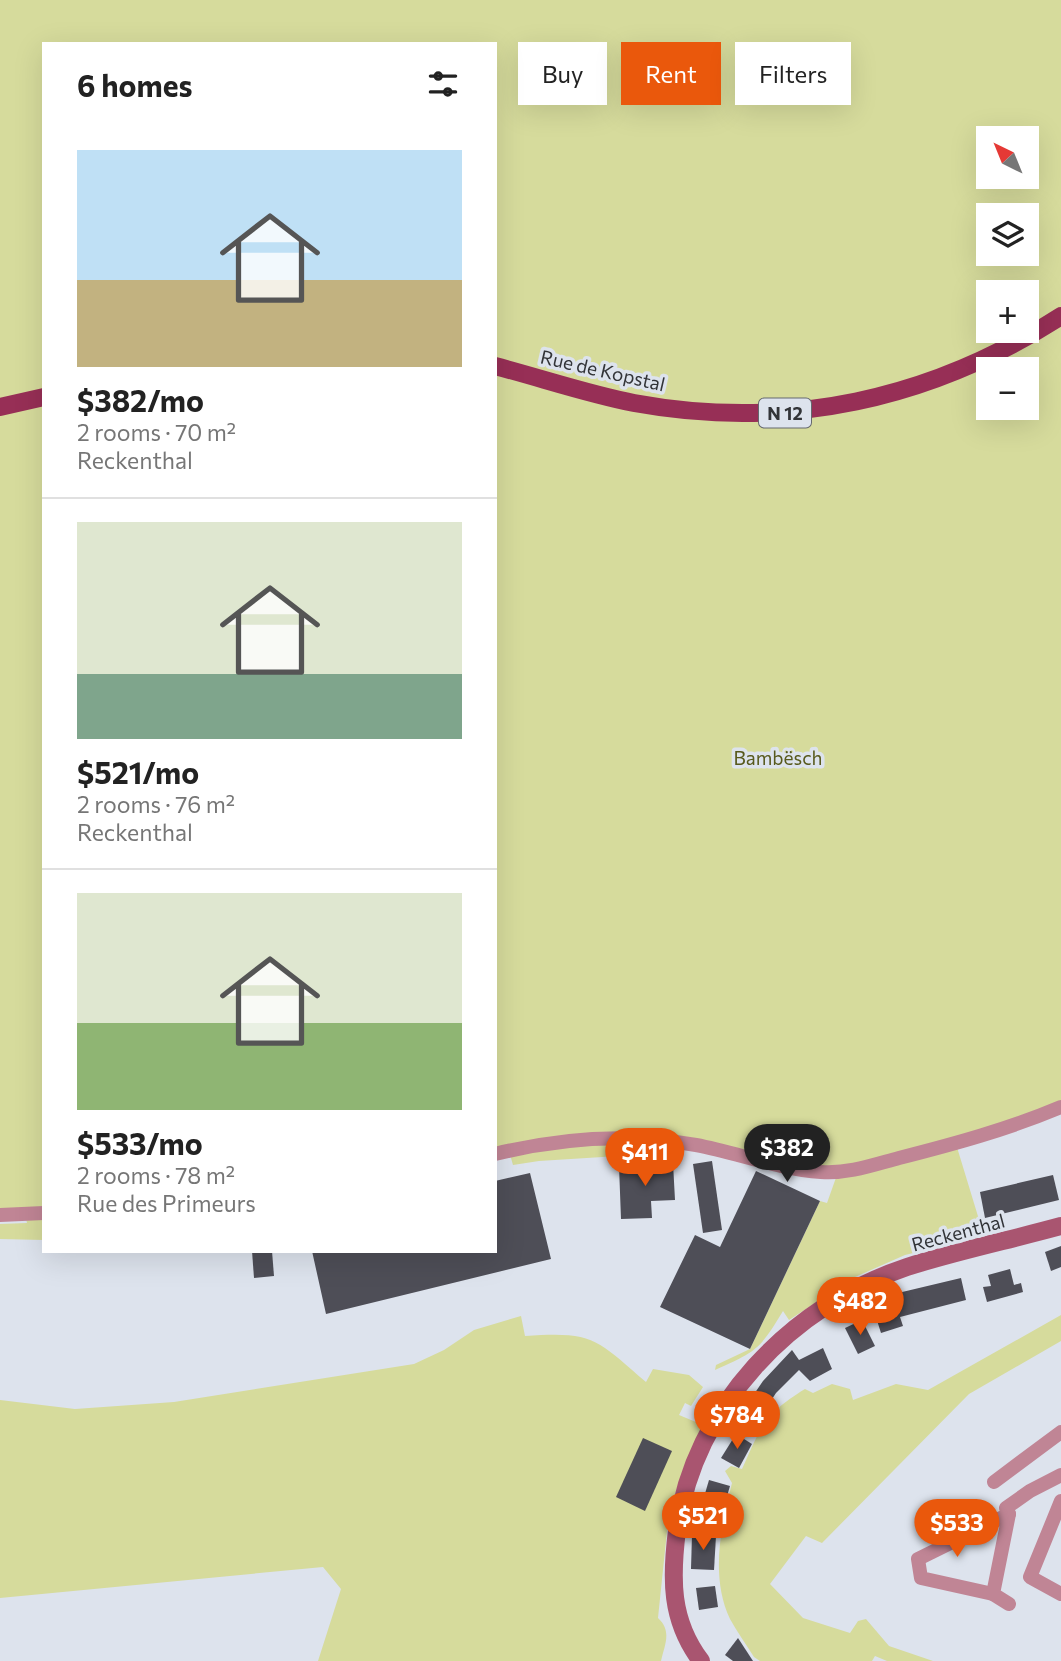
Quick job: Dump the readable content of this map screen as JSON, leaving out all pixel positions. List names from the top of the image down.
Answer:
{
  "streets": {
    "main road": ["Rue de Kopstal", "N 12", "Reckenthal"]
  },
  "parks": ["Bambësch"],
  "north": "top left",
  "page": {
    "chip": ["Buy", "Rent", "Filters"],
    "heading": "6 homes",
    "map_buttons": ["+", "−"],
    "list": [
      {
        "name": "$382/mo",
        "note": "2 rooms · 70 m² · Reckenthal"
      },
      {
        "name": "$521/mo",
        "note": "2 rooms · 76 m² · Reckenthal"
      },
      {
        "name": "$533/mo",
        "note": "2 rooms · 78 m² · Rue des Primeurs"
      }
    ],
    "price": [
      "$382",
      "$411",
      "$482",
      "$784",
      "$521",
      "$533"
    ]
  }
}
